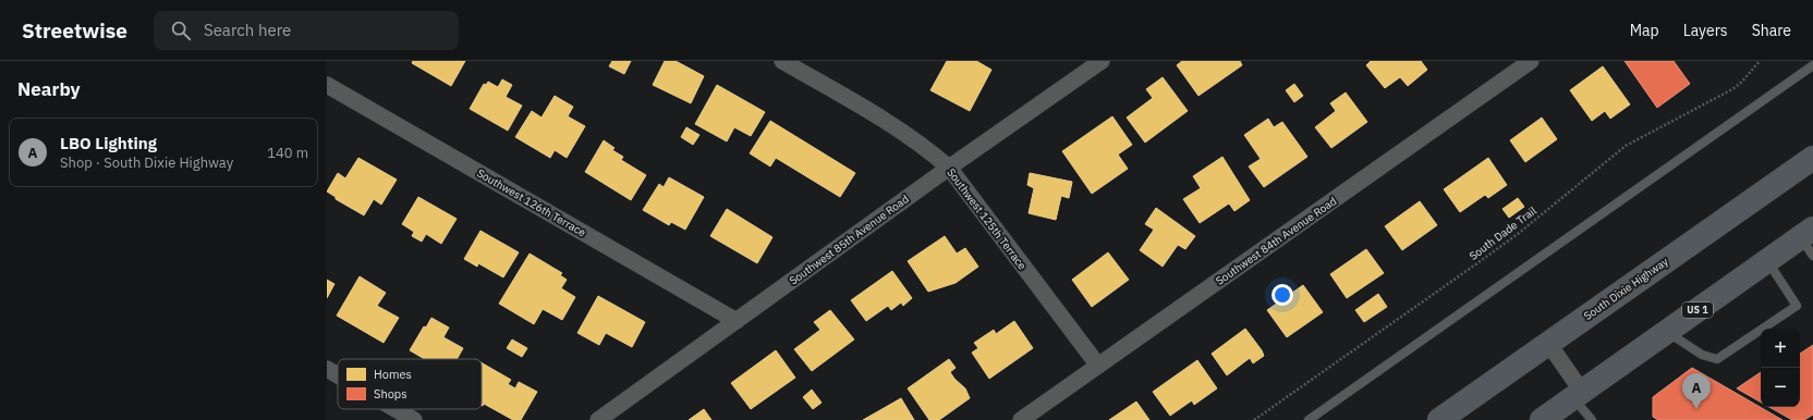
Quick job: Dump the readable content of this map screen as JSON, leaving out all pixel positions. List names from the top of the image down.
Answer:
{
  "streets": {
    "highway": ["South Dixie Highway", "US 1"],
    "street": [
      "Southwest 126th Terrace",
      "Southwest 125th Terrace",
      "Southwest 85th Avenue Road",
      "Southwest 84th Avenue Road"
    ],
    "path": ["South Dade Trail"]
  },
  "crossings": [
    ["Southwest 126th Terrace", "Southwest 85th Avenue Road"],
    ["Southwest 125th Terrace", "Southwest 85th Avenue Road"],
    ["Southwest 125th Terrace", "Southwest 84th Avenue Road"]
  ],
  "legend": ["Homes", "Shops"],
  "page": {
    "header": "Streetwise",
    "search": "Search here",
    "nav": ["Map", "Layers", "Share"],
    "heading": "Nearby",
    "list": [
      {
        "mark": "A",
        "name": "LBO Lighting",
        "note": "Shop · South Dixie Highway",
        "value": "140 m"
      }
    ],
    "map_buttons": ["+", "−"],
    "pins": "A"
  }
}
